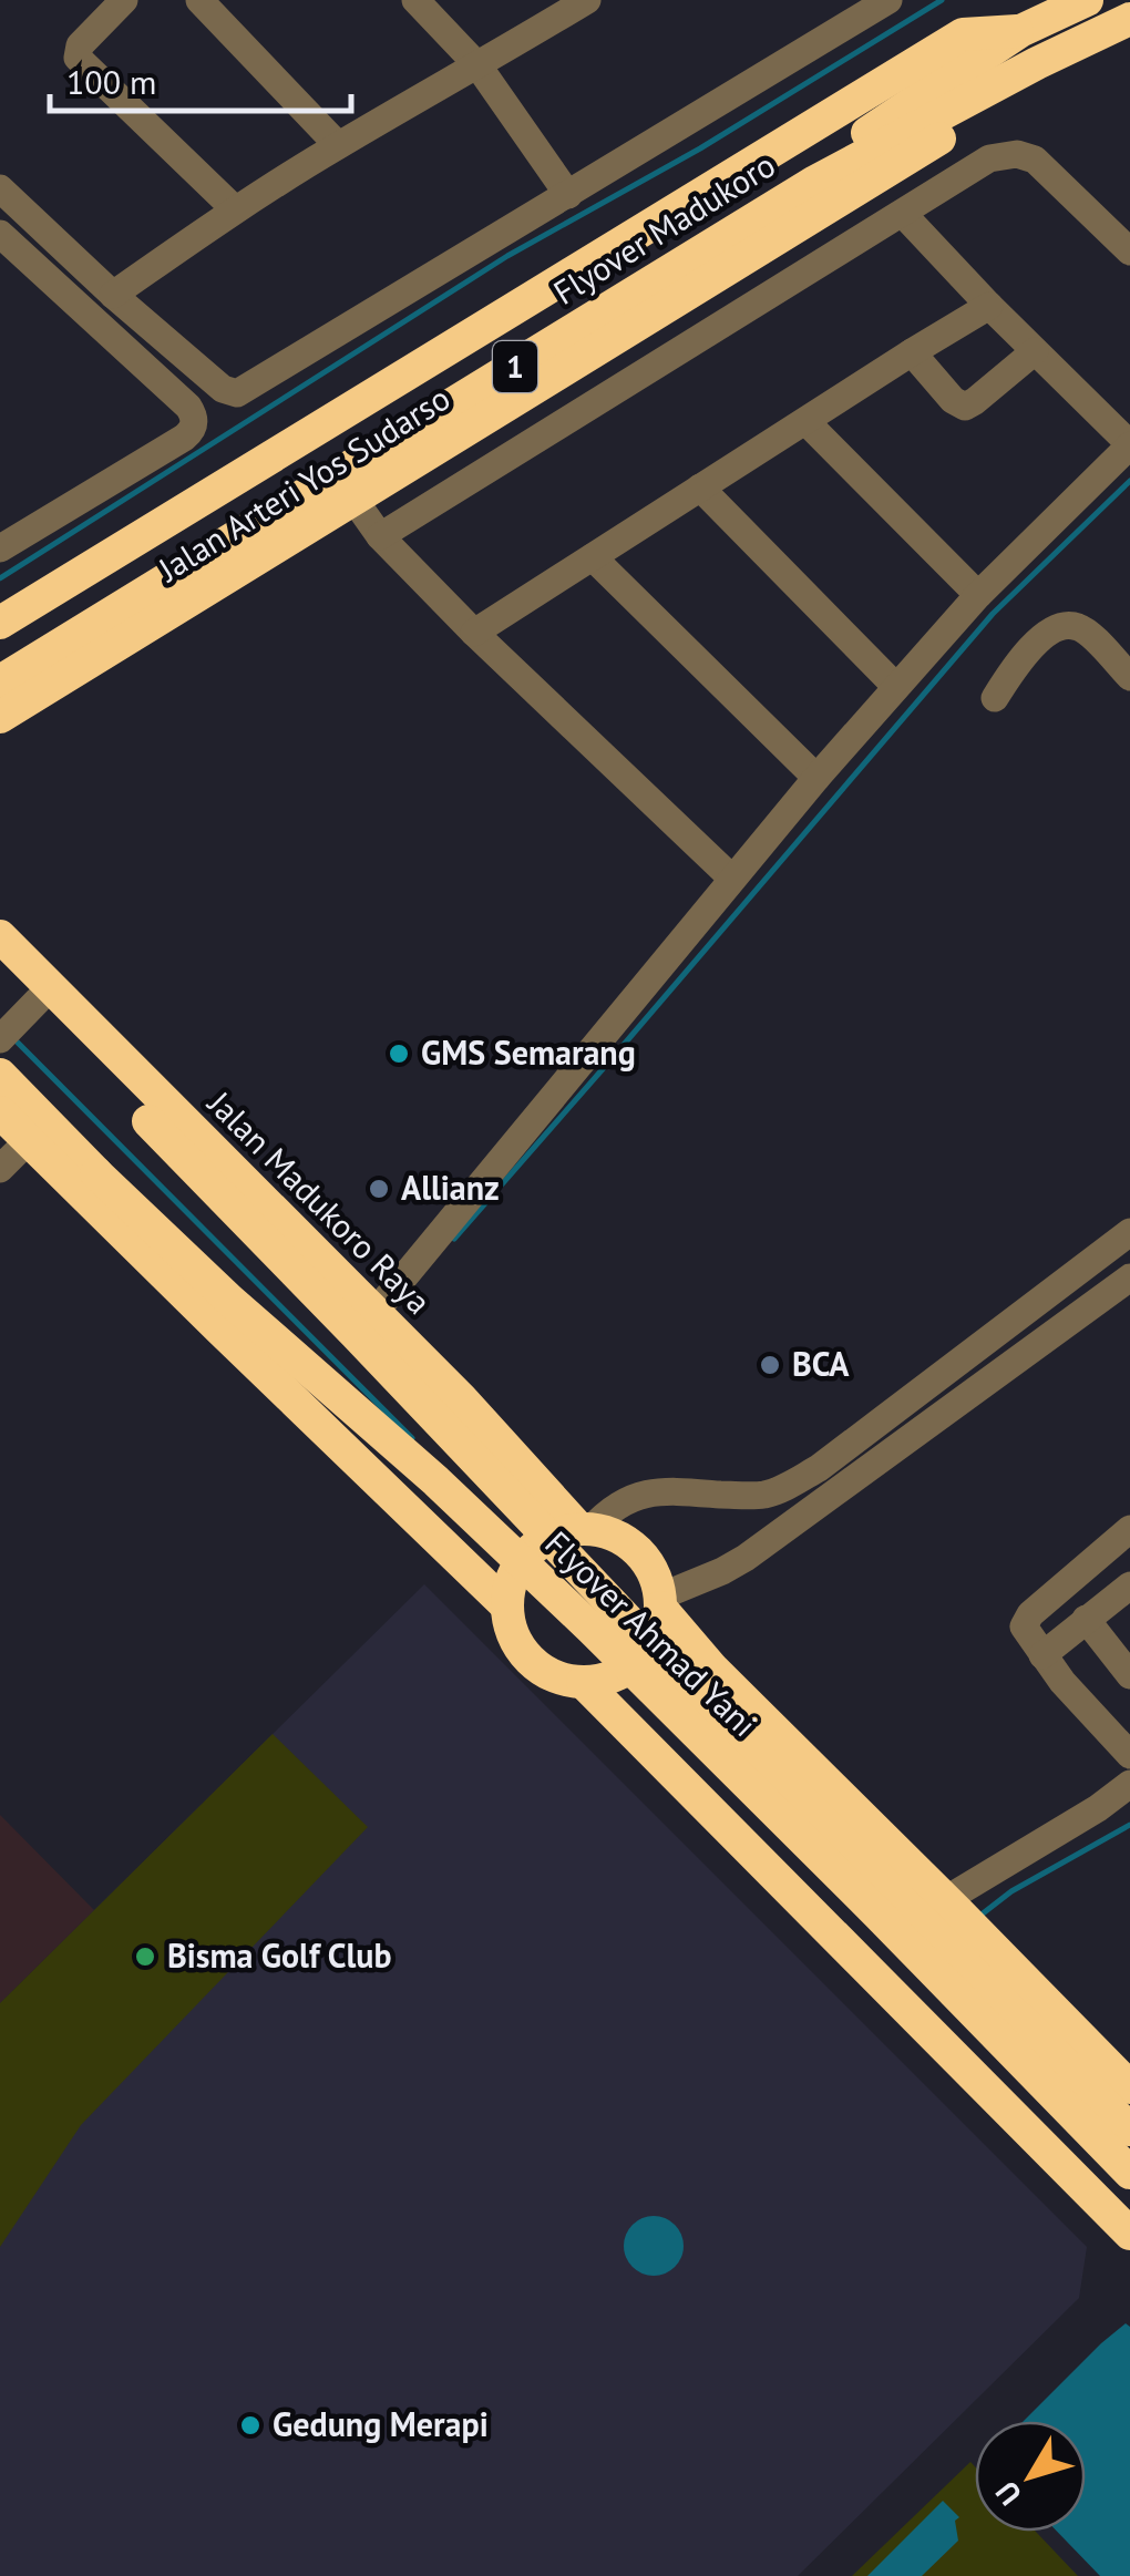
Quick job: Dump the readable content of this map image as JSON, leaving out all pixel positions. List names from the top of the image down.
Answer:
{
  "streets": {
    "highway": [
      "Flyover Madukoro",
      "1",
      "Jalan Arteri Yos Sudarso",
      "Jalan Madukoro Raya",
      "Flyover Ahmad Yani"
    ]
  },
  "crossings": [
    ["Flyover Madukoro", "1"],
    ["Flyover Madukoro", "Jalan Arteri Yos Sudarso"],
    ["1", "Jalan Arteri Yos Sudarso"]
  ],
  "places": [
    "GMS Semarang",
    "Allianz",
    "BCA",
    "Bisma Golf Club",
    "Gedung Merapi"
  ],
  "scale_bar": "100 m",
  "north": "bottom left"
}
